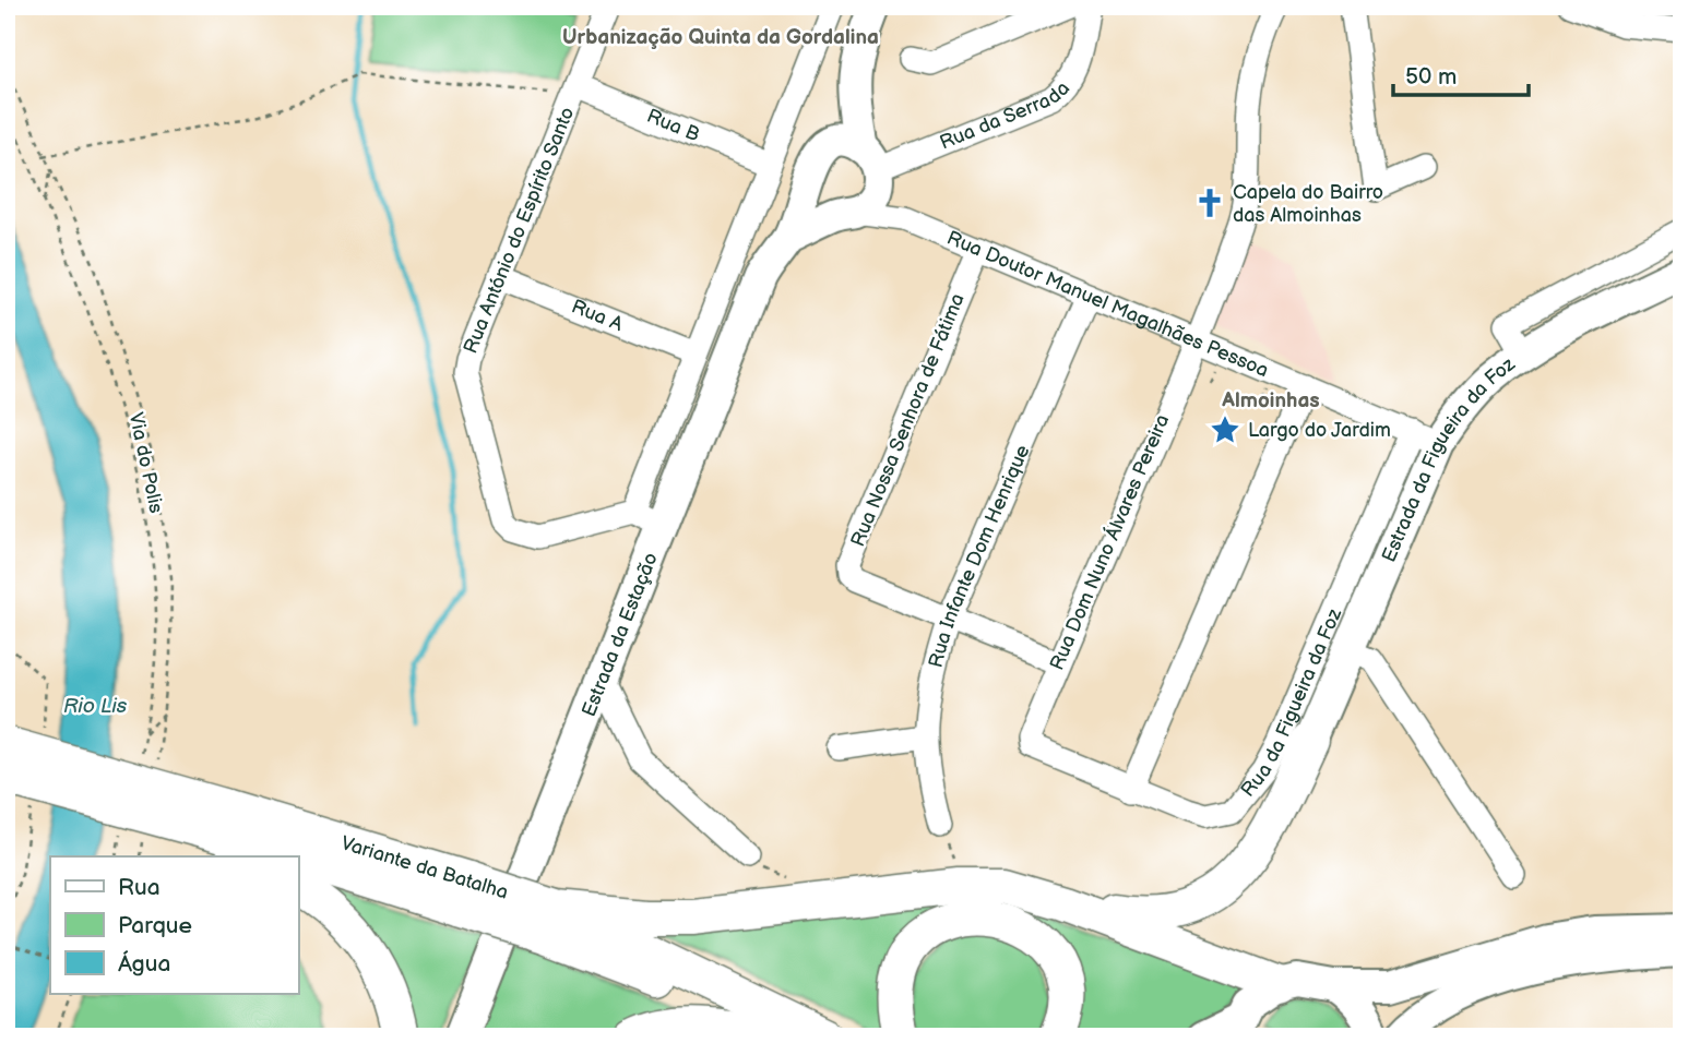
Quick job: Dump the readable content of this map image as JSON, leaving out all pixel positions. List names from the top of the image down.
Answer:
{
  "streets": {
    "highway": ["Variante da Batalha"],
    "main road": ["Estrada da Figueira da Foz", "Estrada da Estação"],
    "street": [
      "Rua da Serrada",
      "Rua B",
      "Rua António do Espírito Santo",
      "Rua Doutor Manuel Magalhães Pessoa",
      "Rua A",
      "Rua Nossa Senhora de Fátima",
      "Rua Dom Nuno Álvares Pereira",
      "Rua Infante Dom Henrique",
      "Rua da Figueira da Foz"
    ],
    "path": ["Via do Polis"]
  },
  "crossings": [
    ["Rua da Serrada", "Rua B"],
    ["Rua da Serrada", "Rua Doutor Manuel Magalhães Pessoa"],
    ["Rua da Serrada", "Estrada da Estação"],
    ["Rua B", "Rua António do Espírito Santo"],
    ["Rua B", "Rua Doutor Manuel Magalhães Pessoa"],
    ["Rua B", "Estrada da Estação"],
    ["Rua António do Espírito Santo", "Rua A"],
    ["Rua António do Espírito Santo", "Estrada da Estação"],
    ["Rua Doutor Manuel Magalhães Pessoa", "Rua Nossa Senhora de Fátima"],
    ["Rua Doutor Manuel Magalhães Pessoa", "Estrada da Figueira da Foz"],
    ["Rua Doutor Manuel Magalhães Pessoa", "Rua Dom Nuno Álvares Pereira"],
    ["Rua Doutor Manuel Magalhães Pessoa", "Rua Infante Dom Henrique"],
    ["Rua Doutor Manuel Magalhães Pessoa", "Estrada da Estação"],
    ["Rua Doutor Manuel Magalhães Pessoa", "Rua da Figueira da Foz"],
    ["Rua Nossa Senhora de Fátima", "Rua Dom Nuno Álvares Pereira"],
    ["Rua Nossa Senhora de Fátima", "Rua Infante Dom Henrique"],
    ["Estrada da Figueira da Foz", "Rua da Figueira da Foz"],
    ["Rua Dom Nuno Álvares Pereira", "Rua da Figueira da Foz"]
  ],
  "districts": ["Urbanização Quinta da Gordalina", "Almoinhas"],
  "water": ["Rio Lis"],
  "places": {
    "church": ["Capela do Bairro das Almoinhas"],
    "place": ["Largo do Jardim"]
  },
  "legend": ["Rua", "Parque", "Água"],
  "scale_bar": "50 m"
}
